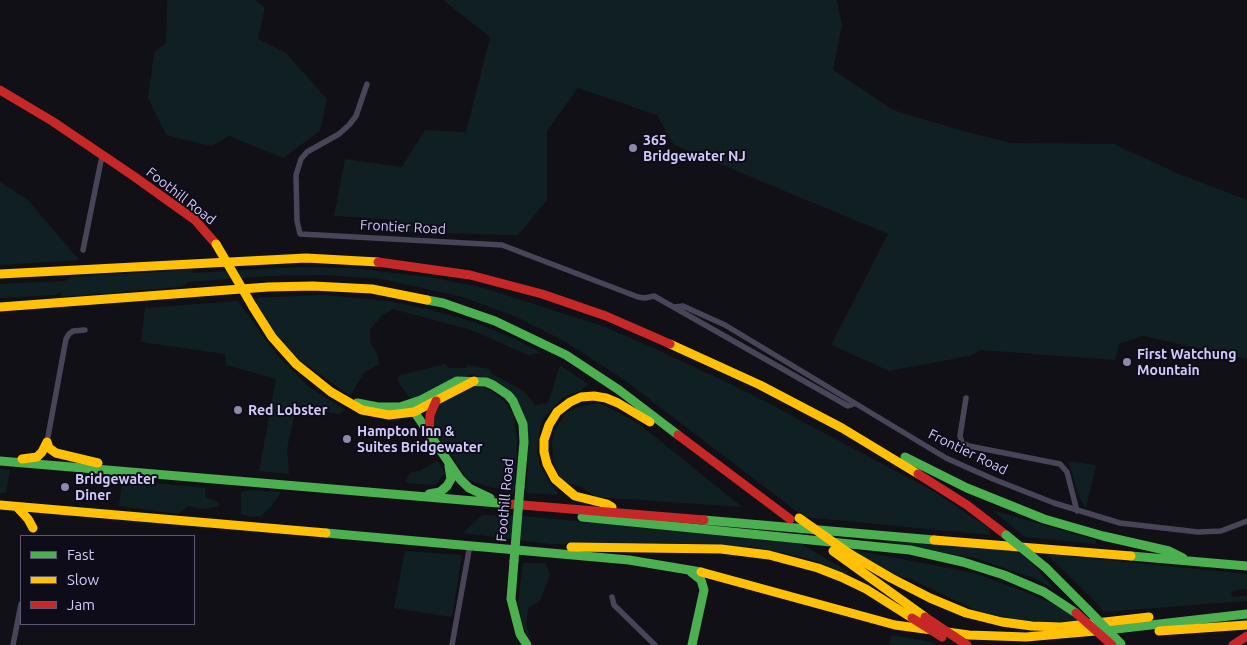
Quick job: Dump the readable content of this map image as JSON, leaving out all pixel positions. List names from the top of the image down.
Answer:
{
  "streets": {
    "main road": ["Foothill Road"],
    "street": ["Frontier Road"]
  },
  "places": [
    "365 Bridgewater NJ",
    "First Watchung Mountain",
    "Red Lobster",
    "Hampton Inn & Suites Bridgewater",
    "Bridgewater Diner"
  ],
  "legend": ["Fast", "Slow", "Jam"]
}
